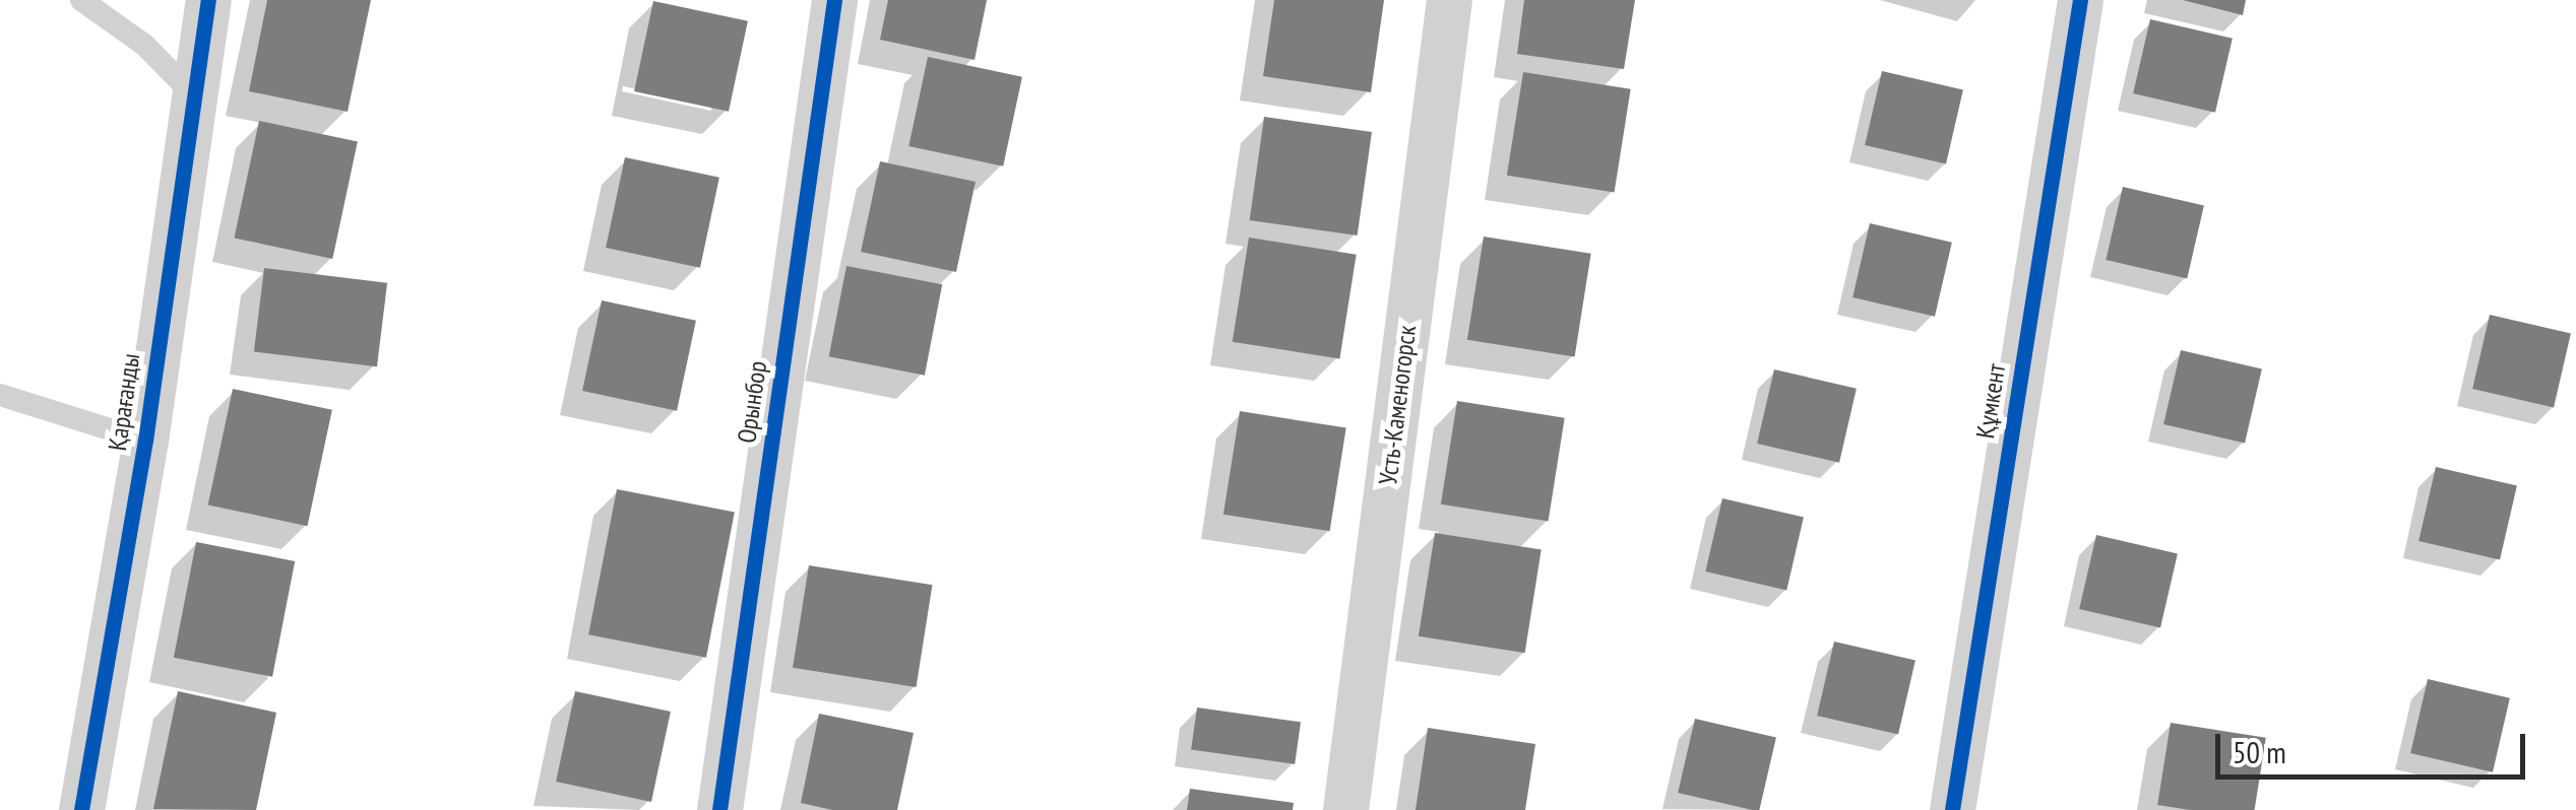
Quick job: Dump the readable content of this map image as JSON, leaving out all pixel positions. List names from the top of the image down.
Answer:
{
  "streets": {
    "street": [
      "Құмкент",
      "Қарағанды",
      "Орынбор",
      "Усть-Каменогорск"
    ]
  },
  "scale_bar": "50 m"
}
